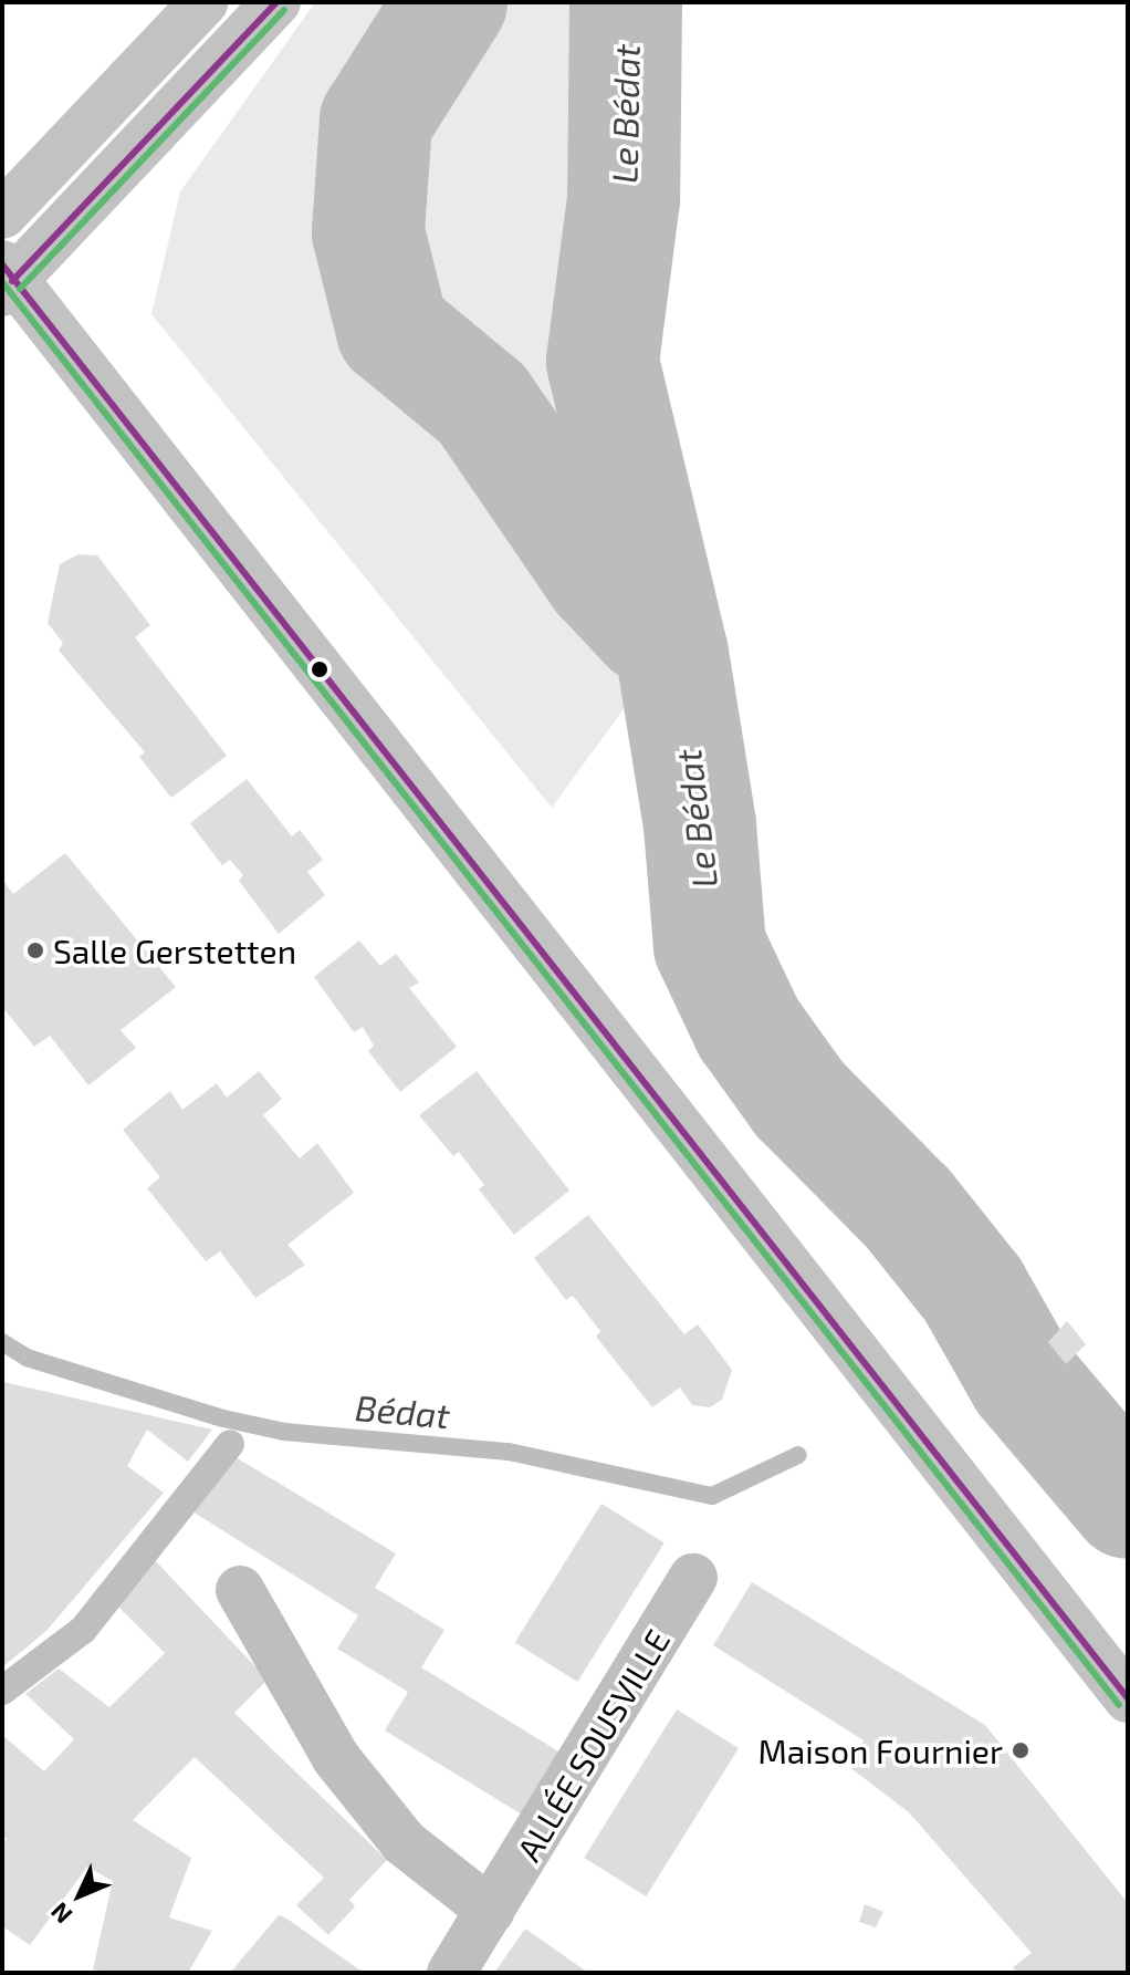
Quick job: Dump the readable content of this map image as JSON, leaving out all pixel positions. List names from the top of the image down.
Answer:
{
  "streets": {
    "street": ["ALLÉE SOUSVILLE"]
  },
  "water": ["Le Bédat", "Bédat"],
  "places": ["Salle Gerstetten", "Maison Fournier"],
  "north": "bottom left"
}
